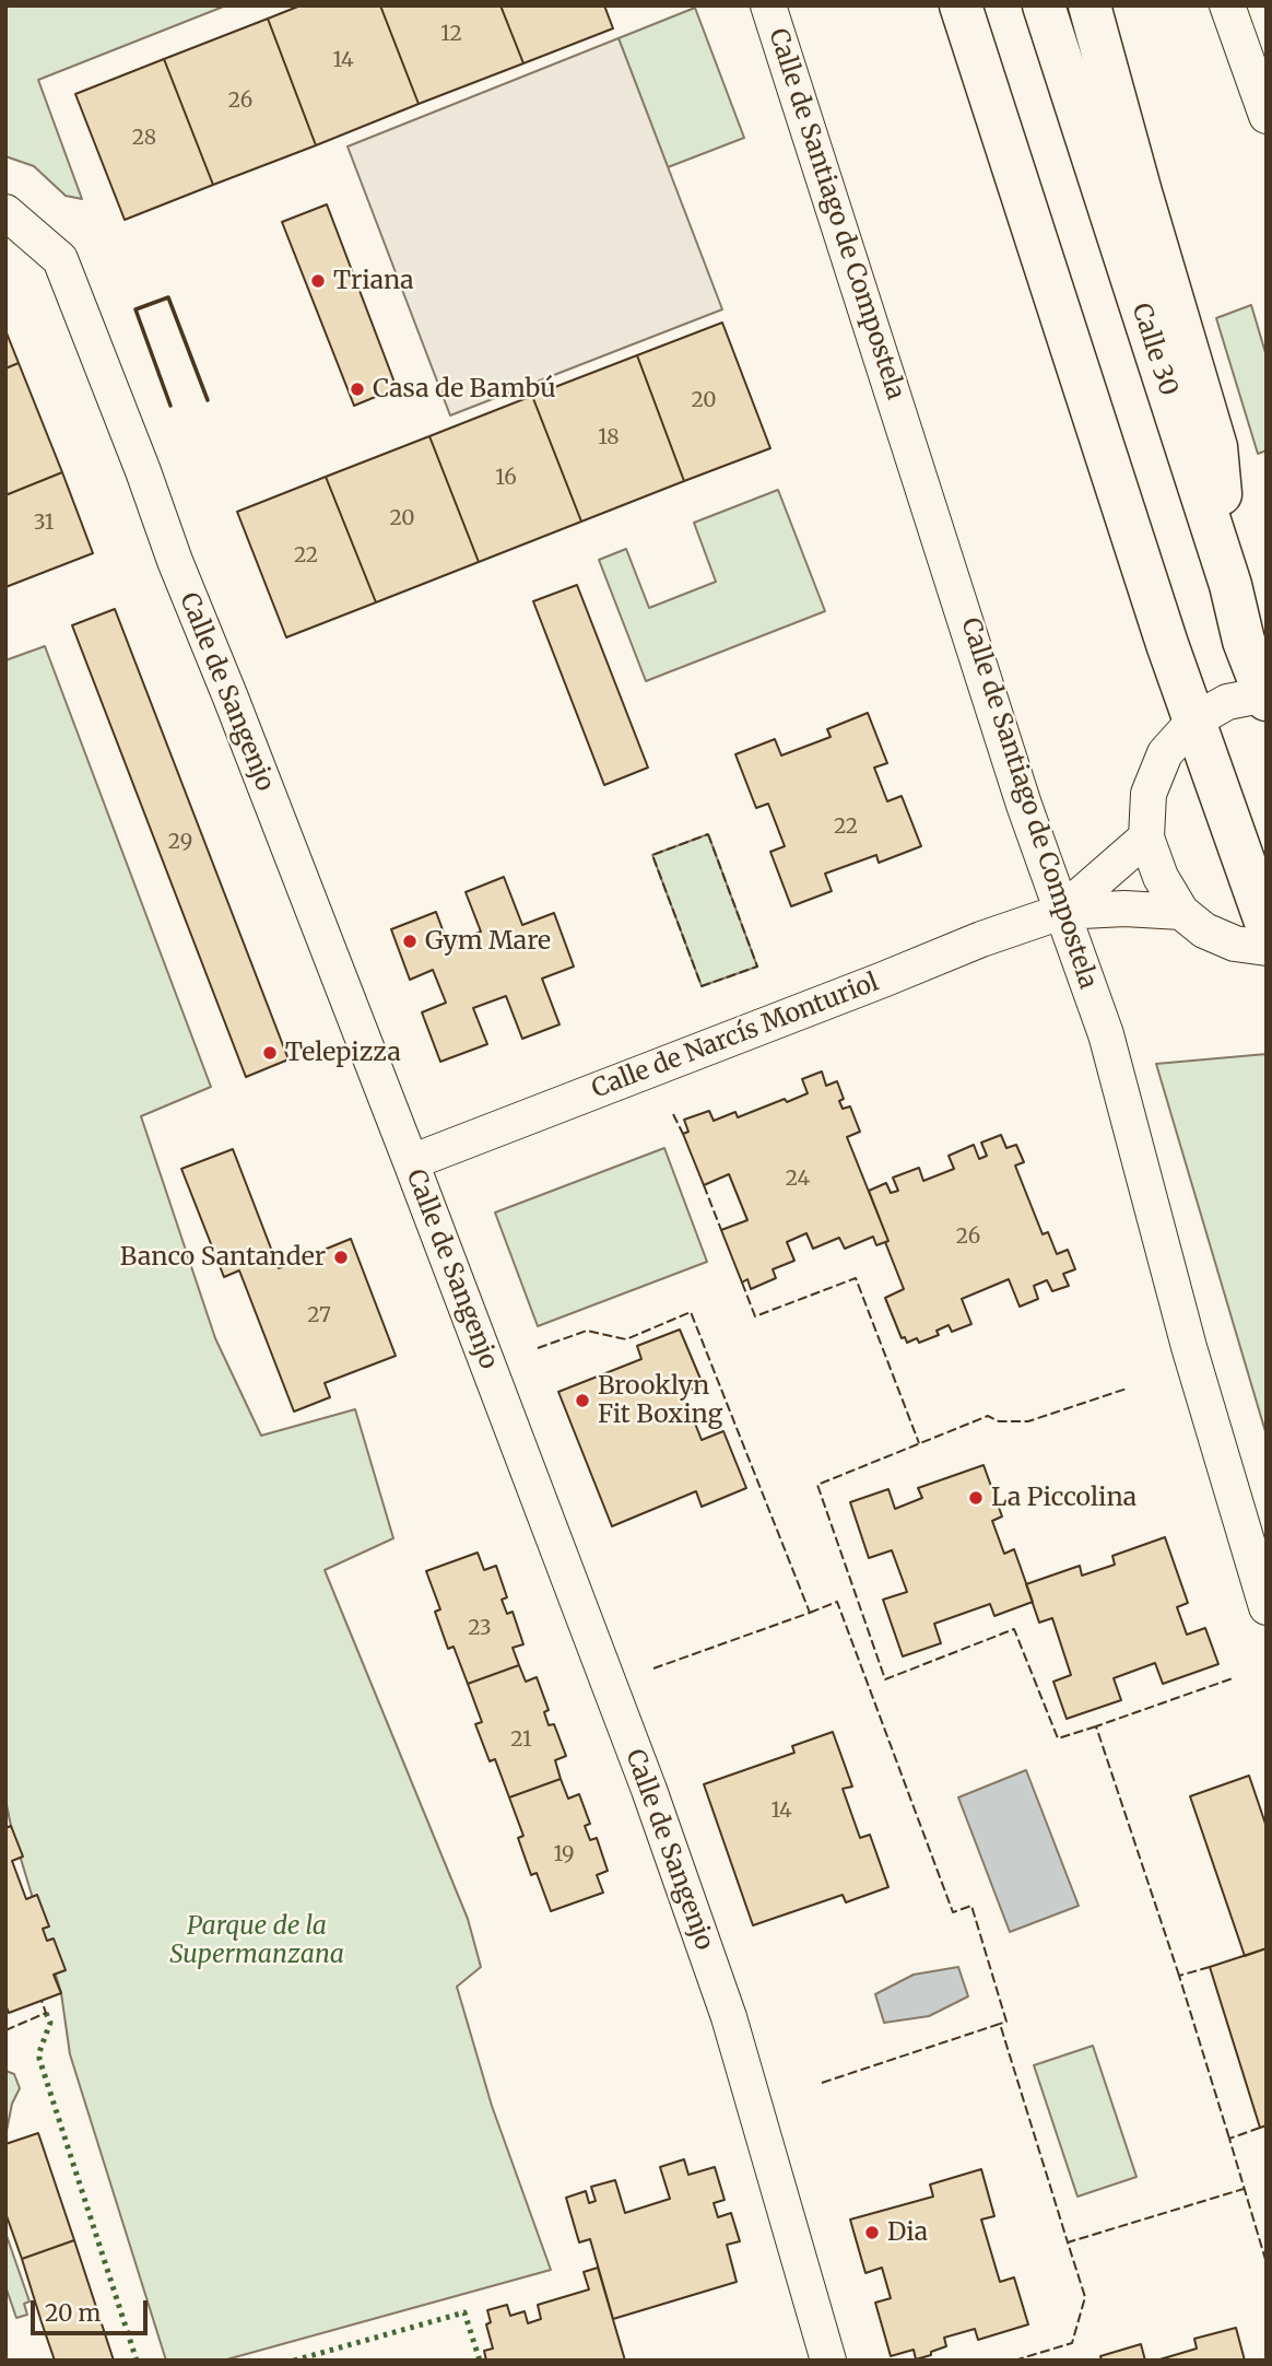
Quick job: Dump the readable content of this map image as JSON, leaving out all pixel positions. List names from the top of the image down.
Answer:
{
  "streets": {
    "highway": ["Calle 30"],
    "street": ["Calle de Santiago de Compostela", "Calle de Sangenjo", "Calle de Narcís Monturiol"]
  },
  "crossings": [
    ["Calle de Santiago de Compostela", "Calle de Narcís Monturiol"],
    ["Calle de Sangenjo", "Calle de Narcís Monturiol"]
  ],
  "parks": ["Parque de la Supermanzana"],
  "places": [
    "Triana",
    "Casa de Bambú",
    "Gym Mare",
    "Telepizza",
    "Banco Santander",
    "Brooklyn Fit Boxing",
    "La Piccolina",
    "Dia"
  ],
  "house_numbers": [
    "12",
    "14",
    "26",
    "28",
    "20",
    "18",
    "16",
    "20",
    "31",
    "22",
    "22",
    "29",
    "24",
    "26",
    "27",
    "23",
    "21",
    "14",
    "19"
  ],
  "scale_bar": "20 m"
}
